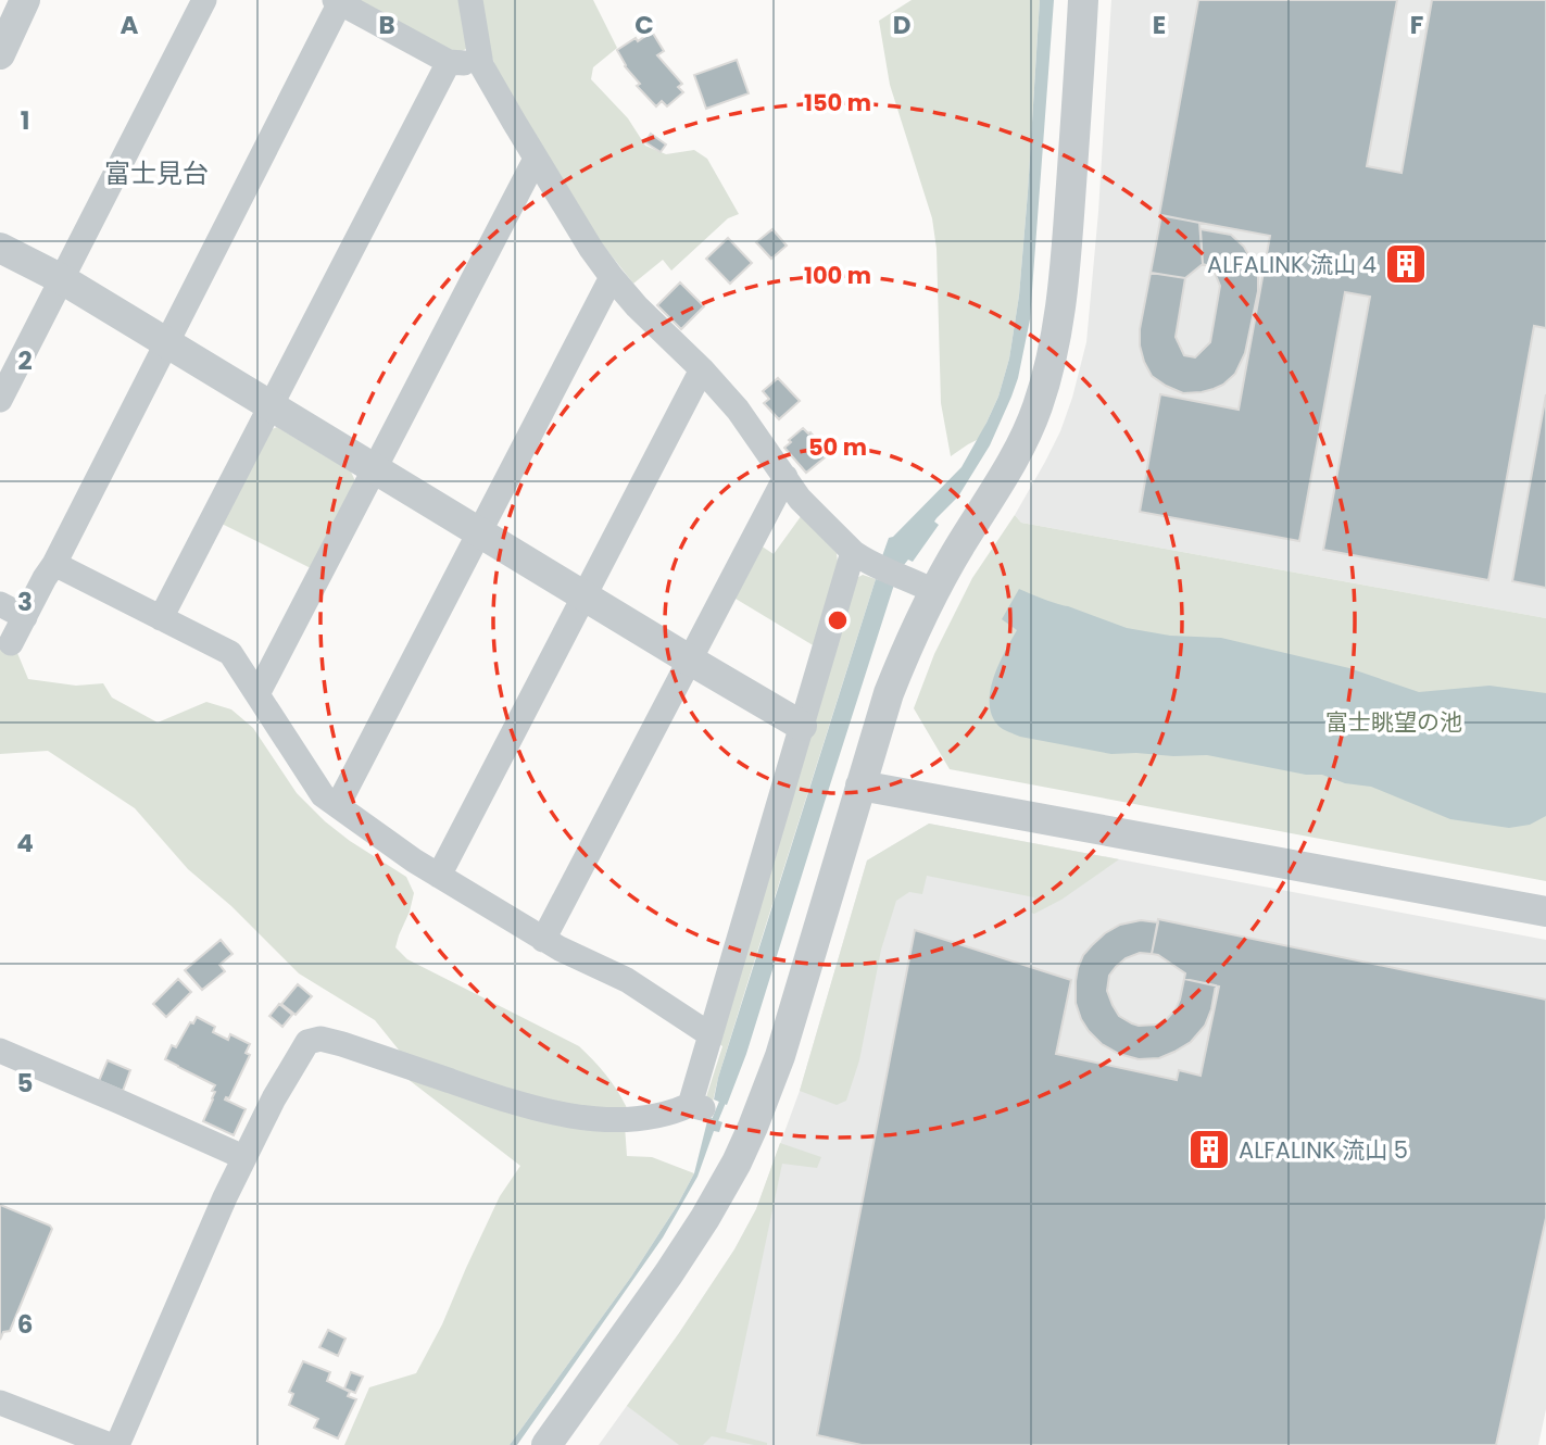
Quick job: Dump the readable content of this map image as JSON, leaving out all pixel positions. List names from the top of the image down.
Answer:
{
  "districts": ["富士見台"],
  "parks": ["富士眺望の池"],
  "places": {
    "building": ["ALFALINK 流山 4", "ALFALINK 流山 5"]
  },
  "grid": {
    "columns": [
      "A",
      "B",
      "C",
      "D",
      "E",
      "F"
    ],
    "rows": [
      "1",
      "2",
      "3",
      "4",
      "5",
      "6"
    ]
  },
  "rings": ["150 m", "100 m", "50 m"]
}
